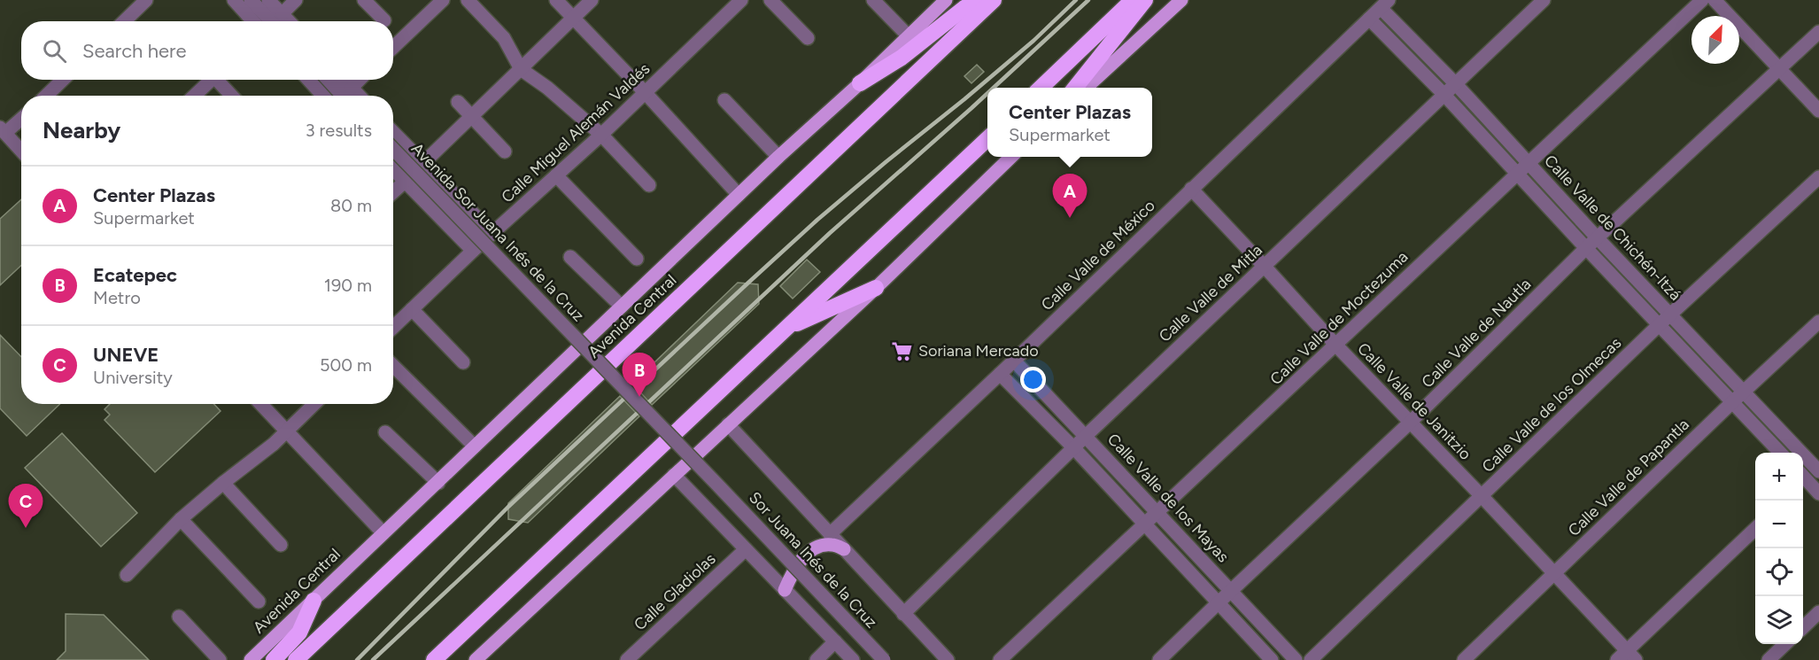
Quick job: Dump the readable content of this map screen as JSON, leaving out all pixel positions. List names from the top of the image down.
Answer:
{
  "streets": {
    "highway": ["Avenida Central"],
    "street": [
      "Calle Miguel Alemán Valdés",
      "Calle Valle de Chichén-Itzá",
      "Avenida Sor Juana Inés de la Cruz",
      "Calle Valle de México",
      "Calle Valle de Mitla",
      "Calle Valle de Moctezuma",
      "Calle Valle de Nautla",
      "Calle Valle de Janitzio",
      "Calle Valle de los Olmecas",
      "Calle Valle de Papantla",
      "Calle Valle de los Mayas",
      "Sor Juana Inés de la Cruz",
      "Calle Gladiolas"
    ]
  },
  "crossings": [
    ["Calle Miguel Alemán Valdés", "Avenida Sor Juana Inés de la Cruz"],
    ["Calle Valle de Chichén-Itzá", "Calle Valle de México"],
    ["Calle Valle de Chichén-Itzá", "Calle Valle de Mitla"],
    ["Calle Valle de Chichén-Itzá", "Calle Valle de Moctezuma"],
    ["Calle Valle de Chichén-Itzá", "Calle Valle de Nautla"],
    ["Calle Valle de Chichén-Itzá", "Calle Valle de los Olmecas"],
    ["Calle Valle de Chichén-Itzá", "Calle Valle de Papantla"],
    ["Avenida Sor Juana Inés de la Cruz", "Sor Juana Inés de la Cruz"],
    ["Calle Valle de México", "Calle Valle de Janitzio"],
    ["Calle Valle de México", "Calle Valle de los Mayas"],
    ["Calle Valle de Mitla", "Calle Valle de Janitzio"],
    ["Calle Valle de Mitla", "Calle Valle de los Mayas"],
    ["Calle Valle de Moctezuma", "Calle Valle de Janitzio"],
    ["Calle Valle de Moctezuma", "Calle Valle de los Mayas"],
    ["Calle Valle de Nautla", "Calle Valle de Janitzio"],
    ["Calle Valle de Nautla", "Calle Valle de los Mayas"],
    ["Calle Valle de Janitzio", "Calle Valle de los Olmecas"],
    ["Calle Valle de Janitzio", "Calle Valle de Papantla"]
  ],
  "places": {
    "supermarket": ["Soriana Mercado"]
  },
  "north": "top right",
  "page": {
    "search": "Search here",
    "popup": ["Center Plazas", "Supermarket"],
    "heading": ["Nearby", "3 results"],
    "list": [
      {
        "mark": "A",
        "name": "Center Plazas",
        "note": "Supermarket",
        "value": "80 m"
      },
      {
        "mark": "B",
        "name": "Ecatepec",
        "note": "Metro",
        "value": "190 m"
      },
      {
        "mark": "C",
        "name": "UNEVE",
        "note": "University",
        "value": "500 m"
      }
    ],
    "pins": ["A", "B", "C"],
    "map_buttons": ["+", "−"]
  }
}
